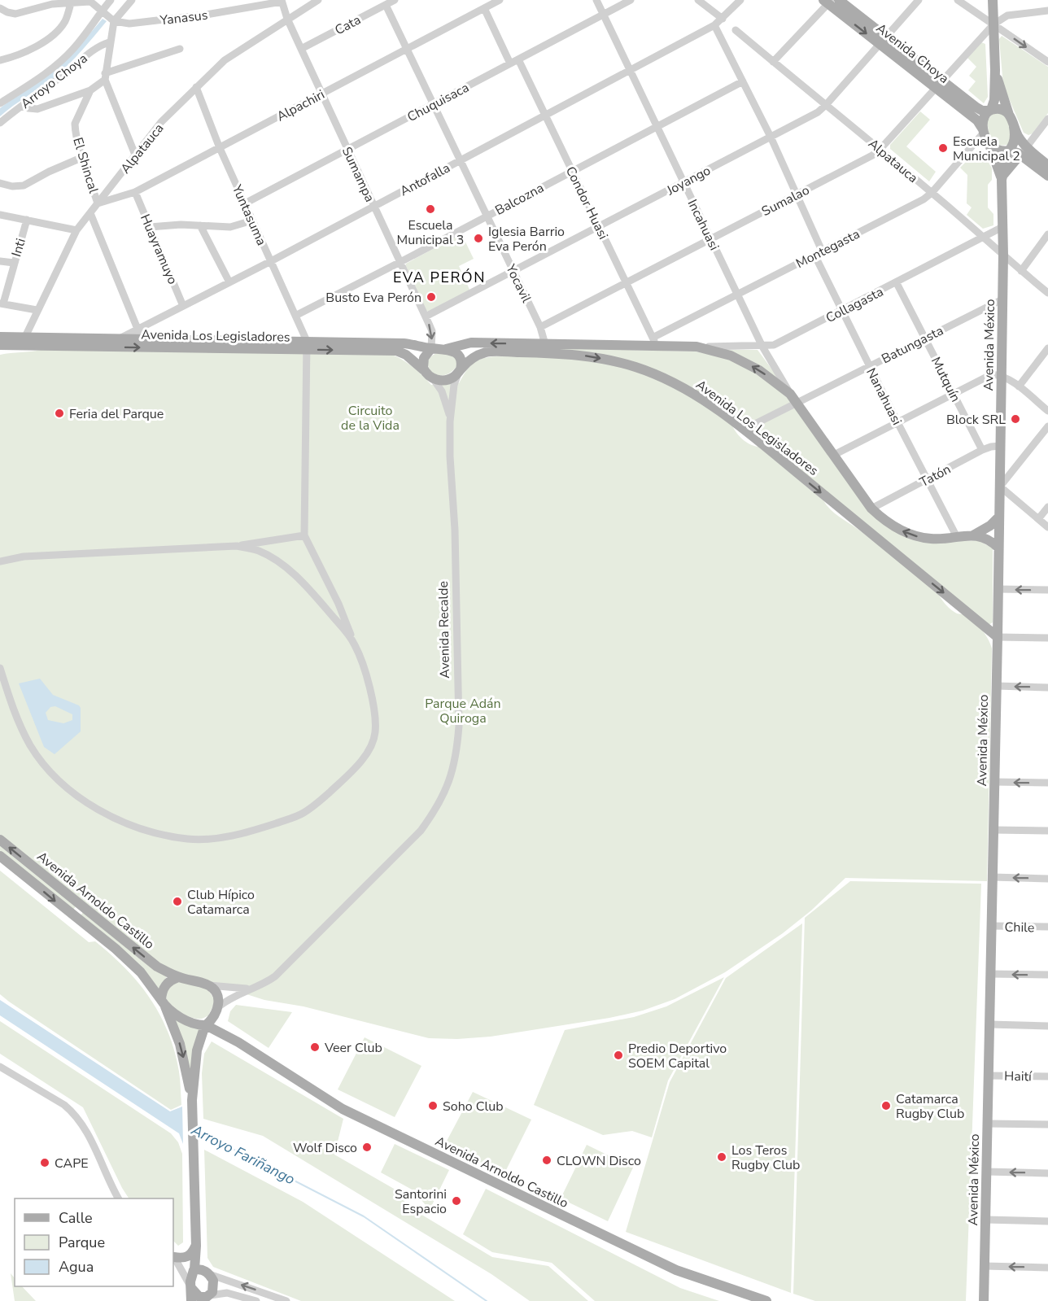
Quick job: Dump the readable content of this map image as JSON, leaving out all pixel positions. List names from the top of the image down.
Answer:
{
  "streets": {
    "main road": [
      "Avenida Choya",
      "Avenida Los Legisladores",
      "Avenida México",
      "Avenida Arnoldo Castillo"
    ],
    "street": [
      "Yanasus",
      "Cata",
      "Arroyo Choya",
      "Chuquisaca",
      "Alpachiri",
      "Alpatauca",
      "El Shincal",
      "Sumampa",
      "Antofalla",
      "Joyango",
      "Balcozna",
      "Sumalao",
      "Condor Huasi",
      "Yuntasuma",
      "Incahuasi",
      "Inti",
      "Montegasta",
      "Huayramuyo",
      "Yocavil",
      "Collagasta",
      "Batungasta",
      "Mutquín",
      "Nanahuasi",
      "Tatón",
      "Avenida Recalde",
      "Chile",
      "Haití"
    ]
  },
  "crossings": [
    ["Yanasus", "Sumampa"],
    ["Cata", "Sumampa"],
    ["Cata", "Yocavil"],
    ["Avenida Choya", "Joyango"],
    ["Avenida Choya", "Sumalao"],
    ["Avenida Choya", "Montegasta"],
    ["Avenida Choya", "Avenida México"],
    ["Chuquisaca", "Sumampa"],
    ["Chuquisaca", "Condor Huasi"],
    ["Chuquisaca", "Yuntasuma"],
    ["Chuquisaca", "Incahuasi"],
    ["Chuquisaca", "Yocavil"],
    ["Alpachiri", "Alpatauca"],
    ["Alpachiri", "El Shincal"],
    ["Alpachiri", "Sumampa"],
    ["Alpachiri", "Yuntasuma"],
    ["Alpachiri", "Huayramuyo"],
    ["Alpachiri", "Yocavil"],
    ["Alpatauca", "El Shincal"],
    ["Alpatauca", "Sumampa"],
    ["Alpatauca", "Joyango"],
    ["Alpatauca", "Sumalao"],
    ["Alpatauca", "Yuntasuma"],
    ["Alpatauca", "Montegasta"],
    ["Alpatauca", "Collagasta"],
    ["Alpatauca", "Avenida Los Legisladores"],
    ["Alpatauca", "Avenida México"],
    ["El Shincal", "Antofalla"],
    ["El Shincal", "Avenida Los Legisladores"],
    ["Sumampa", "Antofalla"],
    ["Sumampa", "Joyango"],
    ["Sumampa", "Balcozna"],
    ["Sumampa", "Avenida Los Legisladores"],
    ["Sumampa", "Avenida Recalde"],
    ["Antofalla", "Condor Huasi"],
    ["Antofalla", "Yuntasuma"],
    ["Antofalla", "Incahuasi"],
    ["Antofalla", "Huayramuyo"],
    ["Antofalla", "Yocavil"],
    ["Antofalla", "Avenida Los Legisladores"],
    ["Joyango", "Condor Huasi"],
    ["Joyango", "Incahuasi"],
    ["Joyango", "Yocavil"],
    ["Balcozna", "Condor Huasi"],
    ["Balcozna", "Yuntasuma"],
    ["Balcozna", "Incahuasi"],
    ["Balcozna", "Yocavil"],
    ["Sumalao", "Condor Huasi"],
    ["Sumalao", "Incahuasi"],
    ["Sumalao", "Yocavil"],
    ["Condor Huasi", "Montegasta"],
    ["Condor Huasi", "Avenida Los Legisladores"],
    ["Yuntasuma", "Avenida Los Legisladores"],
    ["Incahuasi", "Montegasta"],
    ["Incahuasi", "Collagasta"],
    ["Incahuasi", "Avenida Los Legisladores"],
    ["Montegasta", "Avenida Los Legisladores"],
    ["Montegasta", "Avenida México"],
    ["Montegasta", "Nanahuasi"],
    ["Yocavil", "Avenida Los Legisladores"],
    ["Collagasta", "Avenida Los Legisladores"],
    ["Collagasta", "Avenida México"],
    ["Collagasta", "Mutquín"],
    ["Collagasta", "Nanahuasi"],
    ["Avenida Los Legisladores", "Batungasta"],
    ["Avenida Los Legisladores", "Avenida México"],
    ["Avenida Los Legisladores", "Nanahuasi"],
    ["Avenida Los Legisladores", "Tatón"],
    ["Avenida Los Legisladores", "Avenida Recalde"],
    ["Batungasta", "Avenida México"],
    ["Batungasta", "Mutquín"],
    ["Batungasta", "Nanahuasi"],
    ["Avenida México", "Tatón"],
    ["Avenida México", "Chile"],
    ["Avenida México", "Haití"],
    ["Mutquín", "Tatón"],
    ["Nanahuasi", "Tatón"],
    ["Avenida Recalde", "Avenida Arnoldo Castillo"]
  ],
  "districts": ["EVA PERÓN"],
  "water": ["Arroyo Fariñango"],
  "parks": ["Circuito de la Vida", "Parque Adán Quiroga"],
  "places": [
    "Escuela Municipal 2",
    "Escuela Municipal 3",
    "Iglesia Barrio Eva Perón",
    "Busto Eva Perón",
    "Feria del Parque",
    "Block SRL",
    "Club Hípico Catamarca",
    "Veer Club",
    "Predio Deportivo SOEM Capital",
    "Soho Club",
    "Catamarca Rugby Club",
    "Wolf Disco",
    "Los Teros Rugby Club",
    "CLOWN Disco",
    "CAPE",
    "Santorini Espacio"
  ],
  "legend": ["Calle", "Parque", "Agua"]
}
